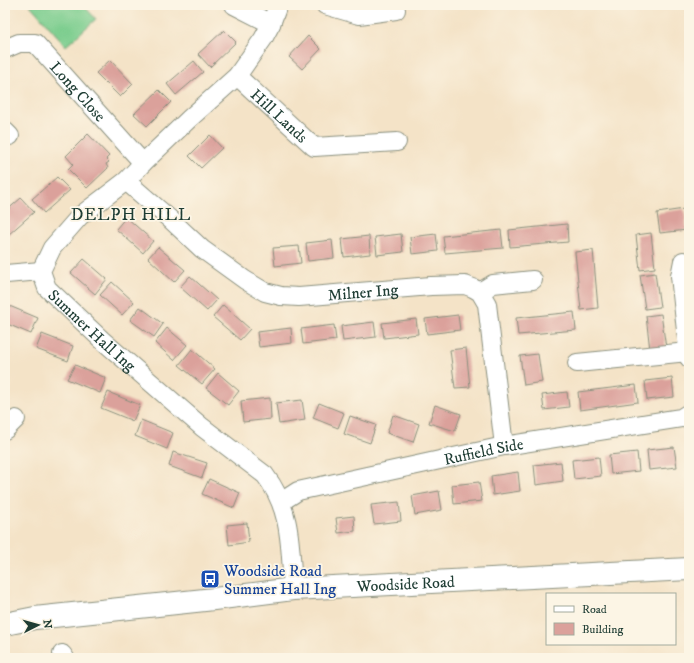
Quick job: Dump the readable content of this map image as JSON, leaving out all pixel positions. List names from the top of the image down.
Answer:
{
  "streets": {
    "main road": ["Woodside Road"],
    "street": [
      "Long Close",
      "Hill Lands",
      "Milner Ing",
      "Summer Hall Ing",
      "Ruffield Side"
    ]
  },
  "crossings": [
    ["Long Close", "Summer Hall Ing"],
    ["Hill Lands", "Summer Hall Ing"],
    ["Milner Ing", "Summer Hall Ing"],
    ["Summer Hall Ing", "Ruffield Side"],
    ["Summer Hall Ing", "Woodside Road"]
  ],
  "districts": ["DELPH HILL"],
  "places": {
    "bus stop": ["Woodside Road Summer Hall Ing"]
  },
  "legend": ["Road", "Building"],
  "north": "right"
}
